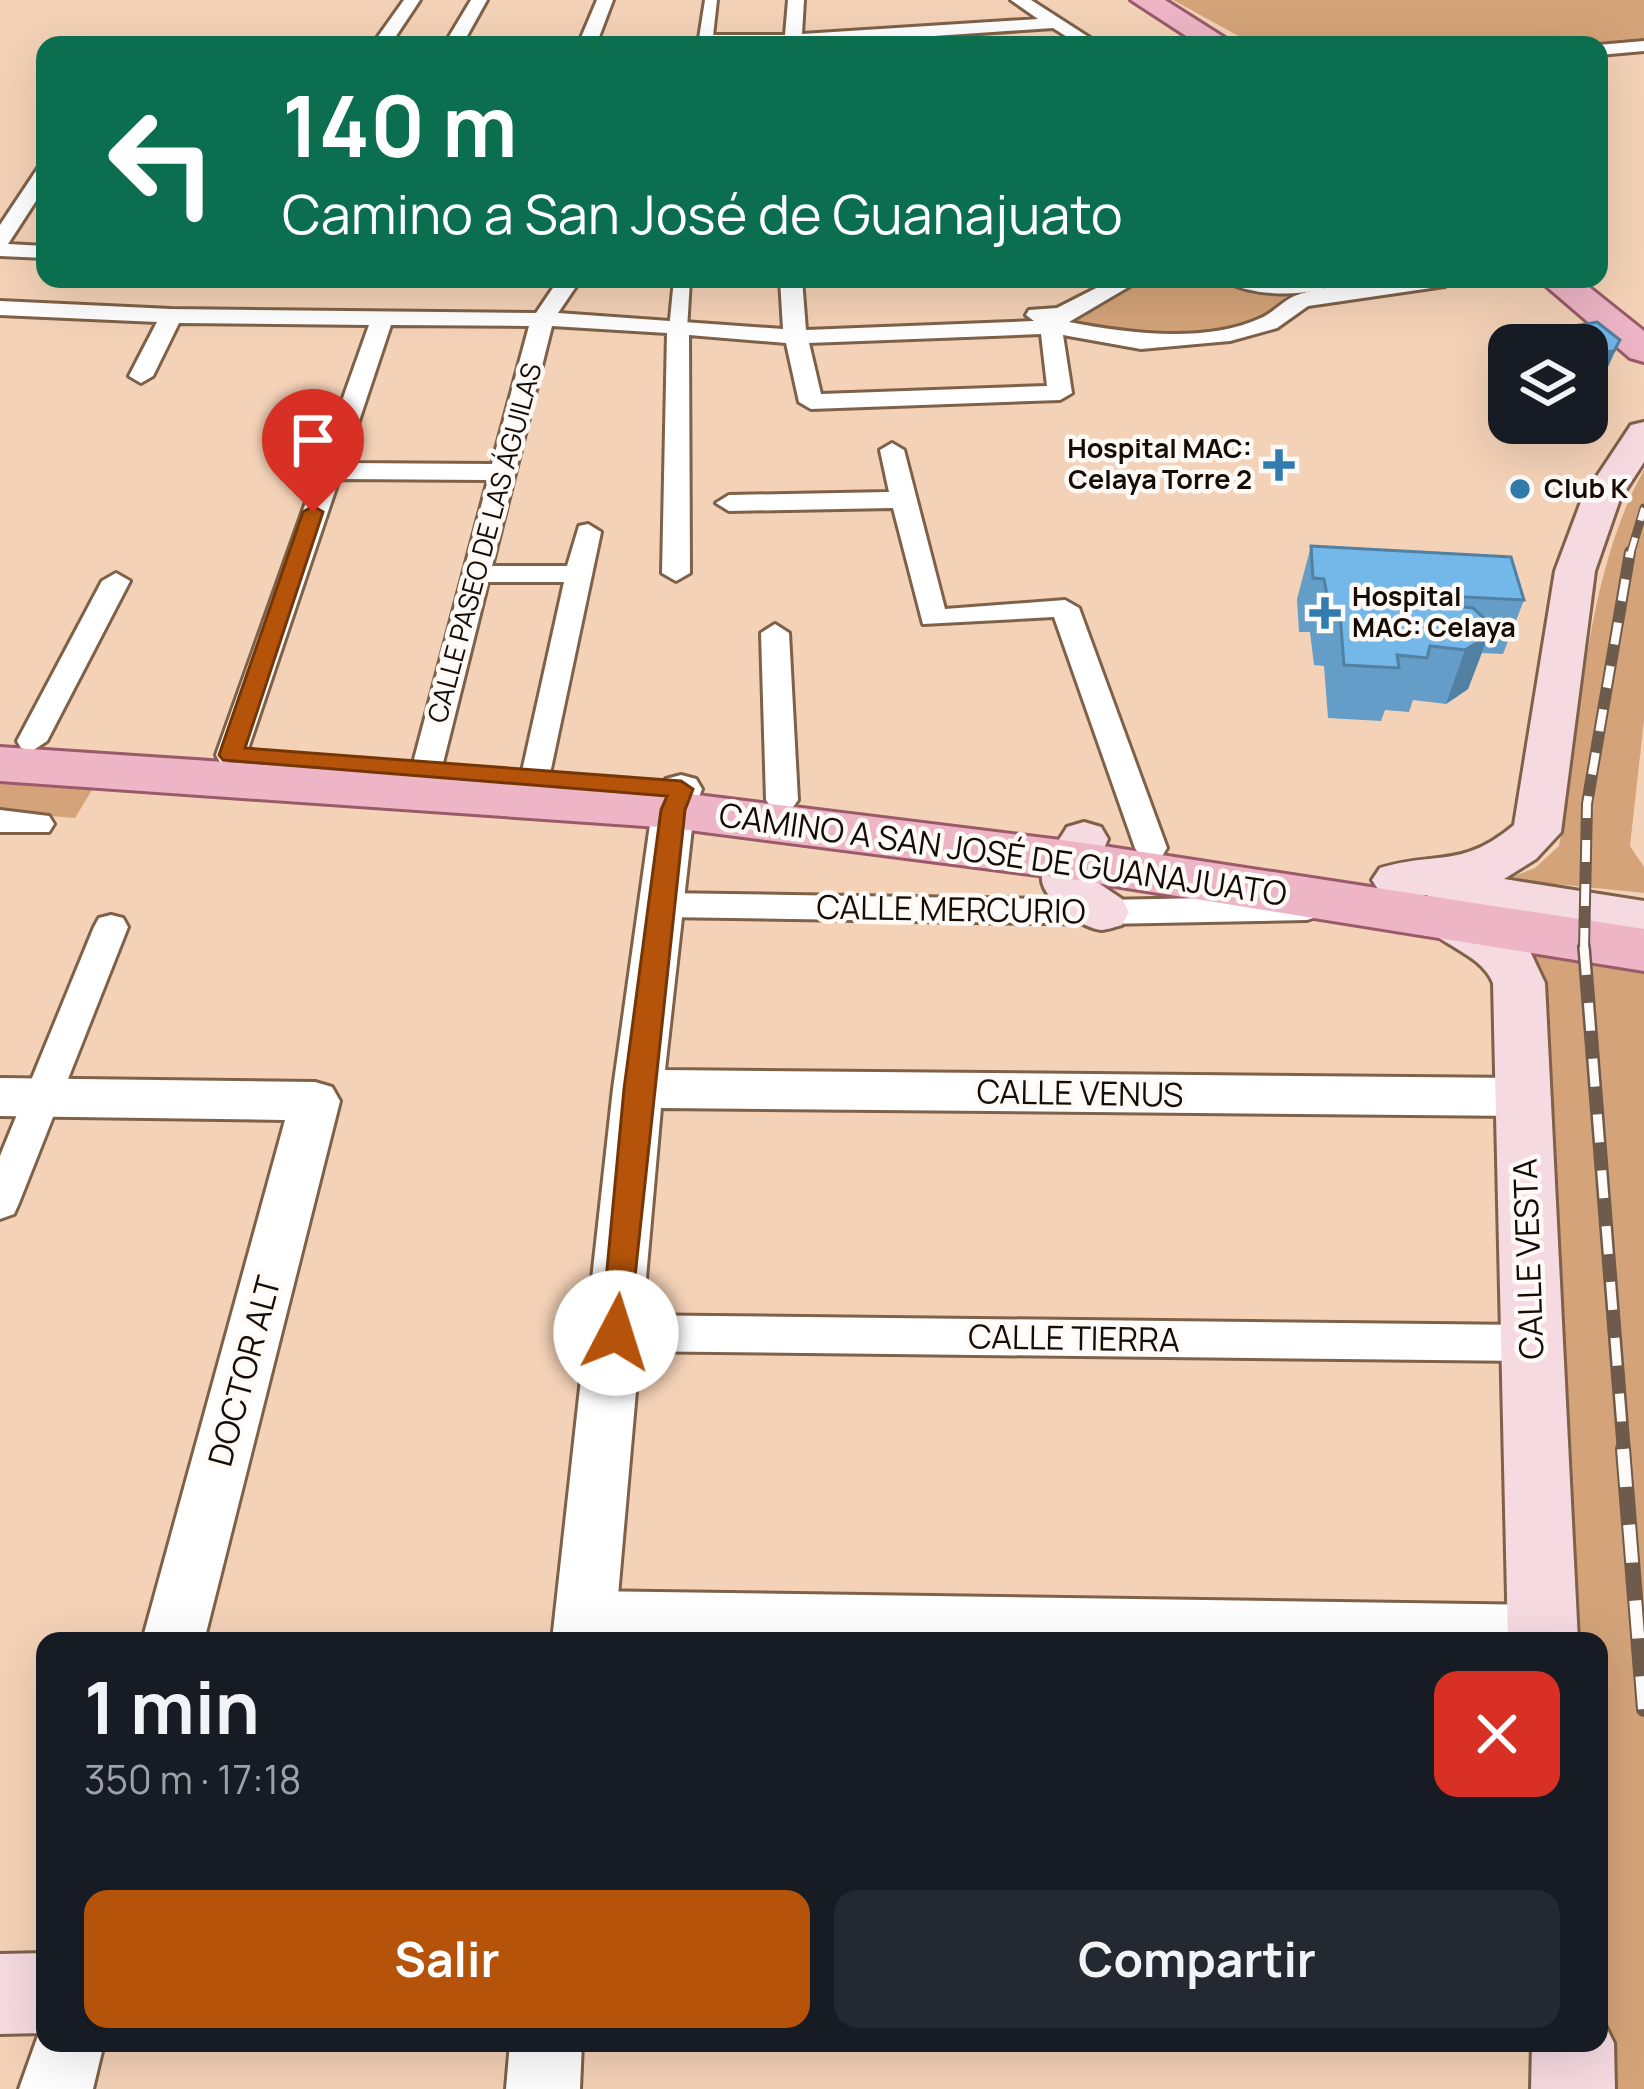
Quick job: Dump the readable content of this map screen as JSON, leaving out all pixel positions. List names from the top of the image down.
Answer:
{
  "streets": {
    "main road": ["CAMINO A SAN JOSÉ DE GUANAJUATO", "CALLE VESTA"],
    "street": [
      "CALLE PASEO DE LAS ÁGUILAS",
      "CALLE MERCURIO",
      "CALLE VENUS",
      "CALLE TIERRA",
      "DOCTOR ALT"
    ]
  },
  "crossings": [
    ["CALLE PASEO DE LAS ÁGUILAS", "CAMINO A SAN JOSÉ DE GUANAJUATO"],
    ["CAMINO A SAN JOSÉ DE GUANAJUATO", "CALLE MERCURIO"],
    ["CAMINO A SAN JOSÉ DE GUANAJUATO", "CALLE VESTA"],
    ["CALLE MERCURIO", "CALLE VESTA"],
    ["CALLE VENUS", "CALLE VESTA"],
    ["CALLE VESTA", "CALLE TIERRA"]
  ],
  "places": {
    "health": ["Hospital MAC: Celaya Torre 2", "Hospital MAC: Celaya"],
    "other": ["Club K"]
  },
  "page": {
    "turn": ["140 m", "Camino a San José de Guanajuato"],
    "heading": ["1 min", "350 m · 17:18"],
    "buttons": ["Salir", "Compartir"]
  }
}
